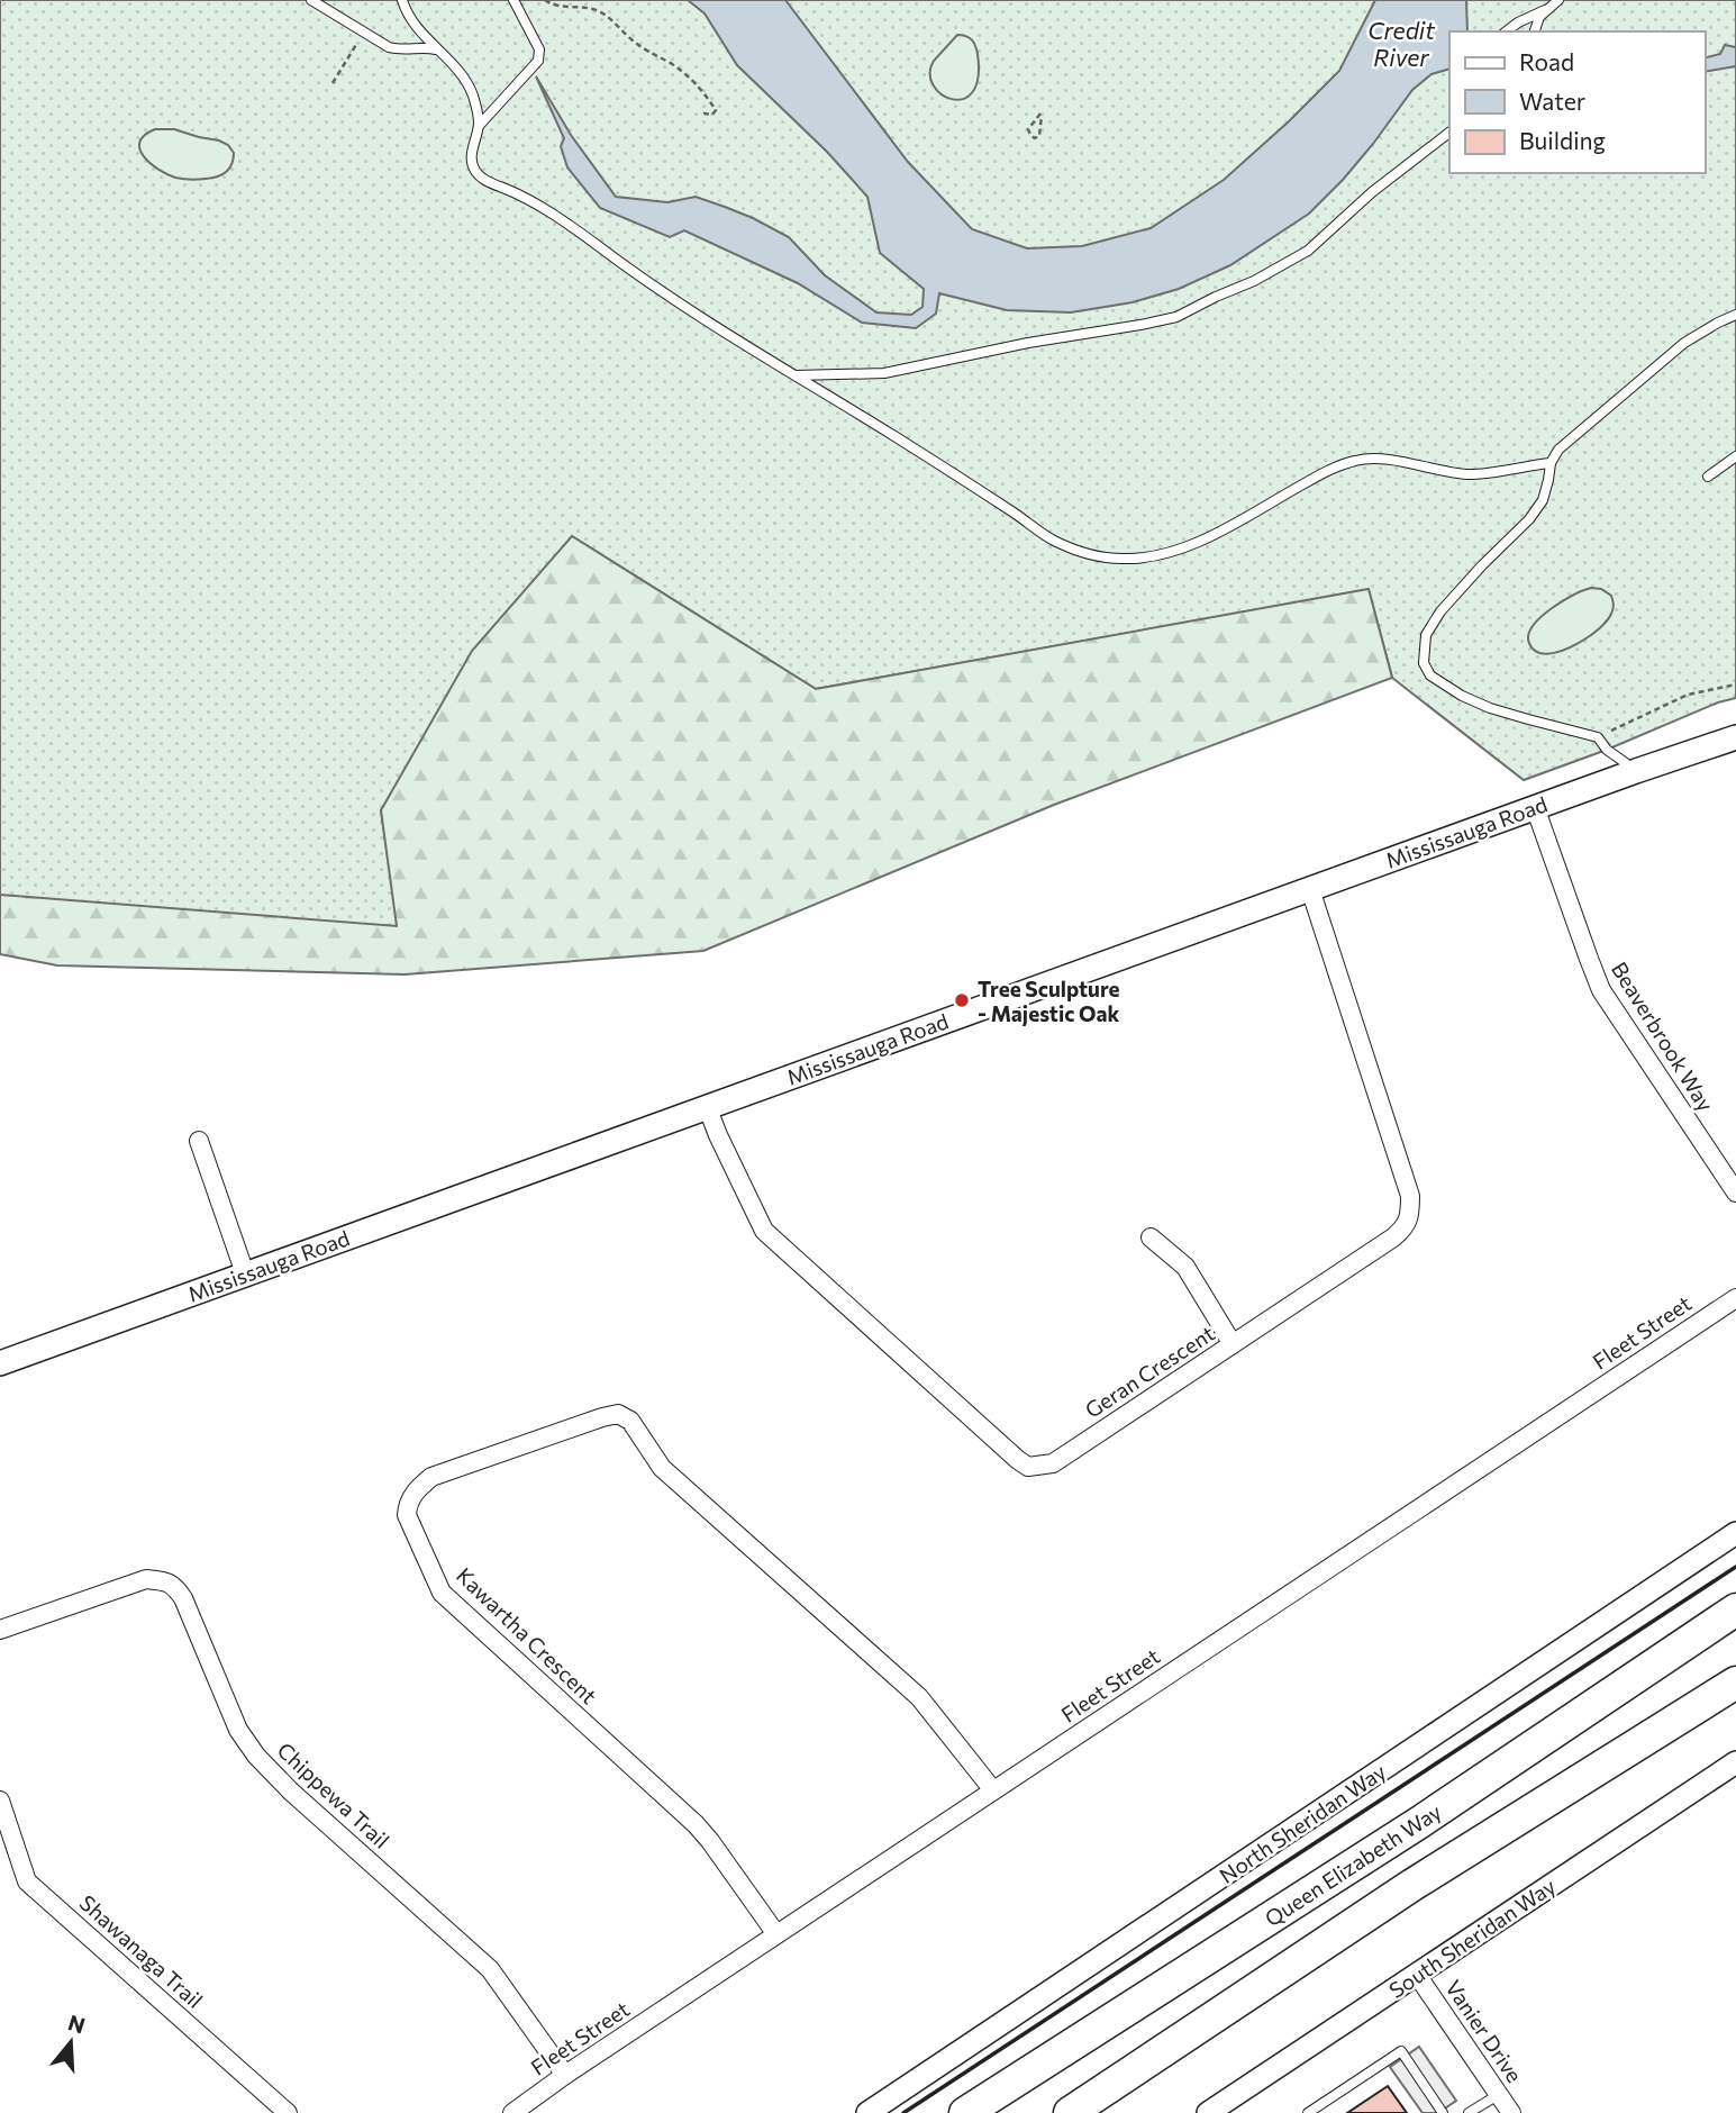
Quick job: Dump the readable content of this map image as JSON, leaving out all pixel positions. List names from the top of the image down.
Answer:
{
  "streets": {
    "highway": ["Queen Elizabeth Way"],
    "main road": ["Mississauga Road"],
    "street": [
      "Beaverbrook Way",
      "Fleet Street",
      "Geran Crescent",
      "Kawartha Crescent",
      "Chippewa Trail",
      "North Sheridan Way",
      "South Sheridan Way",
      "Shawanaga Trail",
      "Vanier Drive"
    ]
  },
  "crossings": [
    ["Mississauga Road", "Beaverbrook Way"],
    ["Mississauga Road", "Geran Crescent"],
    ["Fleet Street", "Kawartha Crescent"],
    ["Fleet Street", "Chippewa Trail"],
    ["South Sheridan Way", "Vanier Drive"]
  ],
  "water": ["Credit River"],
  "places": ["Tree Sculpture - Majestic Oak"],
  "legend": ["Road", "Water", "Building"],
  "north": "top"
}
